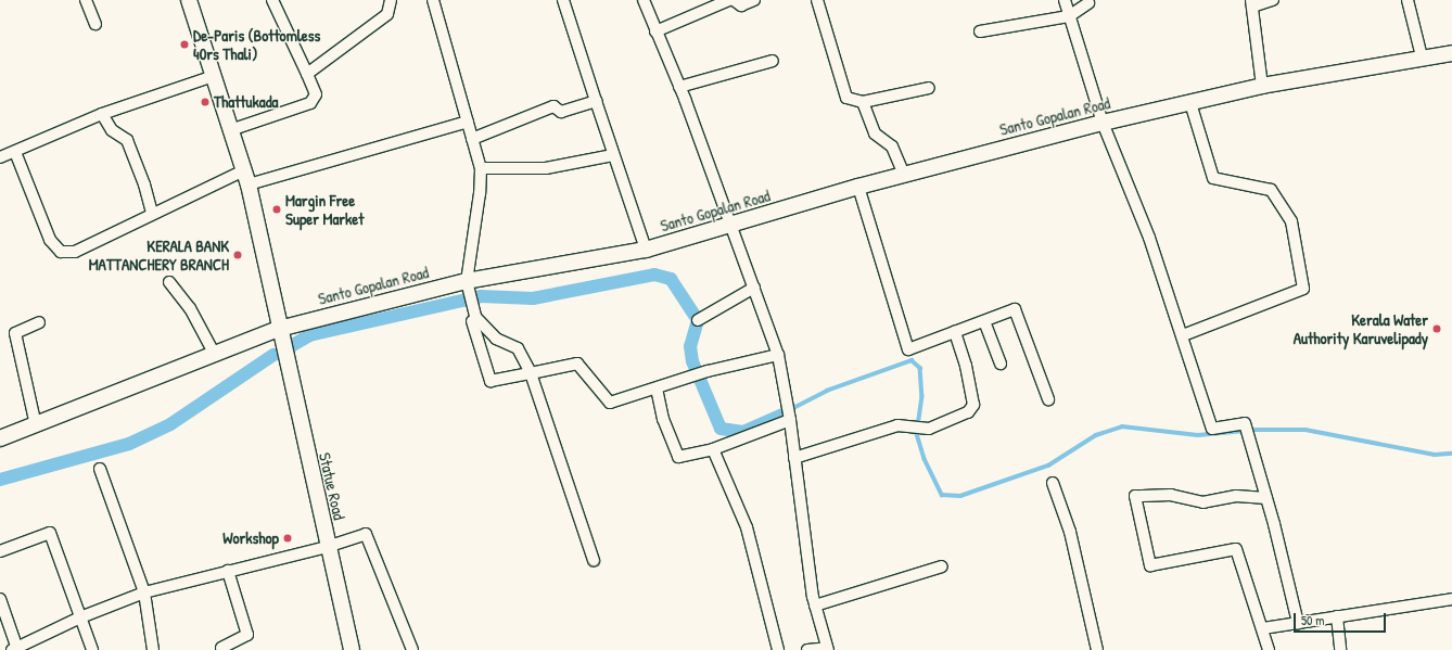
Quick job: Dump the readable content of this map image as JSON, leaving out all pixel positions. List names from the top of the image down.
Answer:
{
  "streets": {
    "main road": ["Santo Gopalan Road", "Statue Road"]
  },
  "crossings": [
    ["Santo Gopalan Road", "Statue Road"]
  ],
  "places": [
    "De-Paris (Bottomless 40rs Thali)",
    "Thattukada",
    "Margin Free Super Market",
    "KERALA BANK MATTANCHERY BRANCH",
    "Kerala Water Authority Karuvelipady",
    "Workshop"
  ],
  "scale_bar": "50 m"
}
